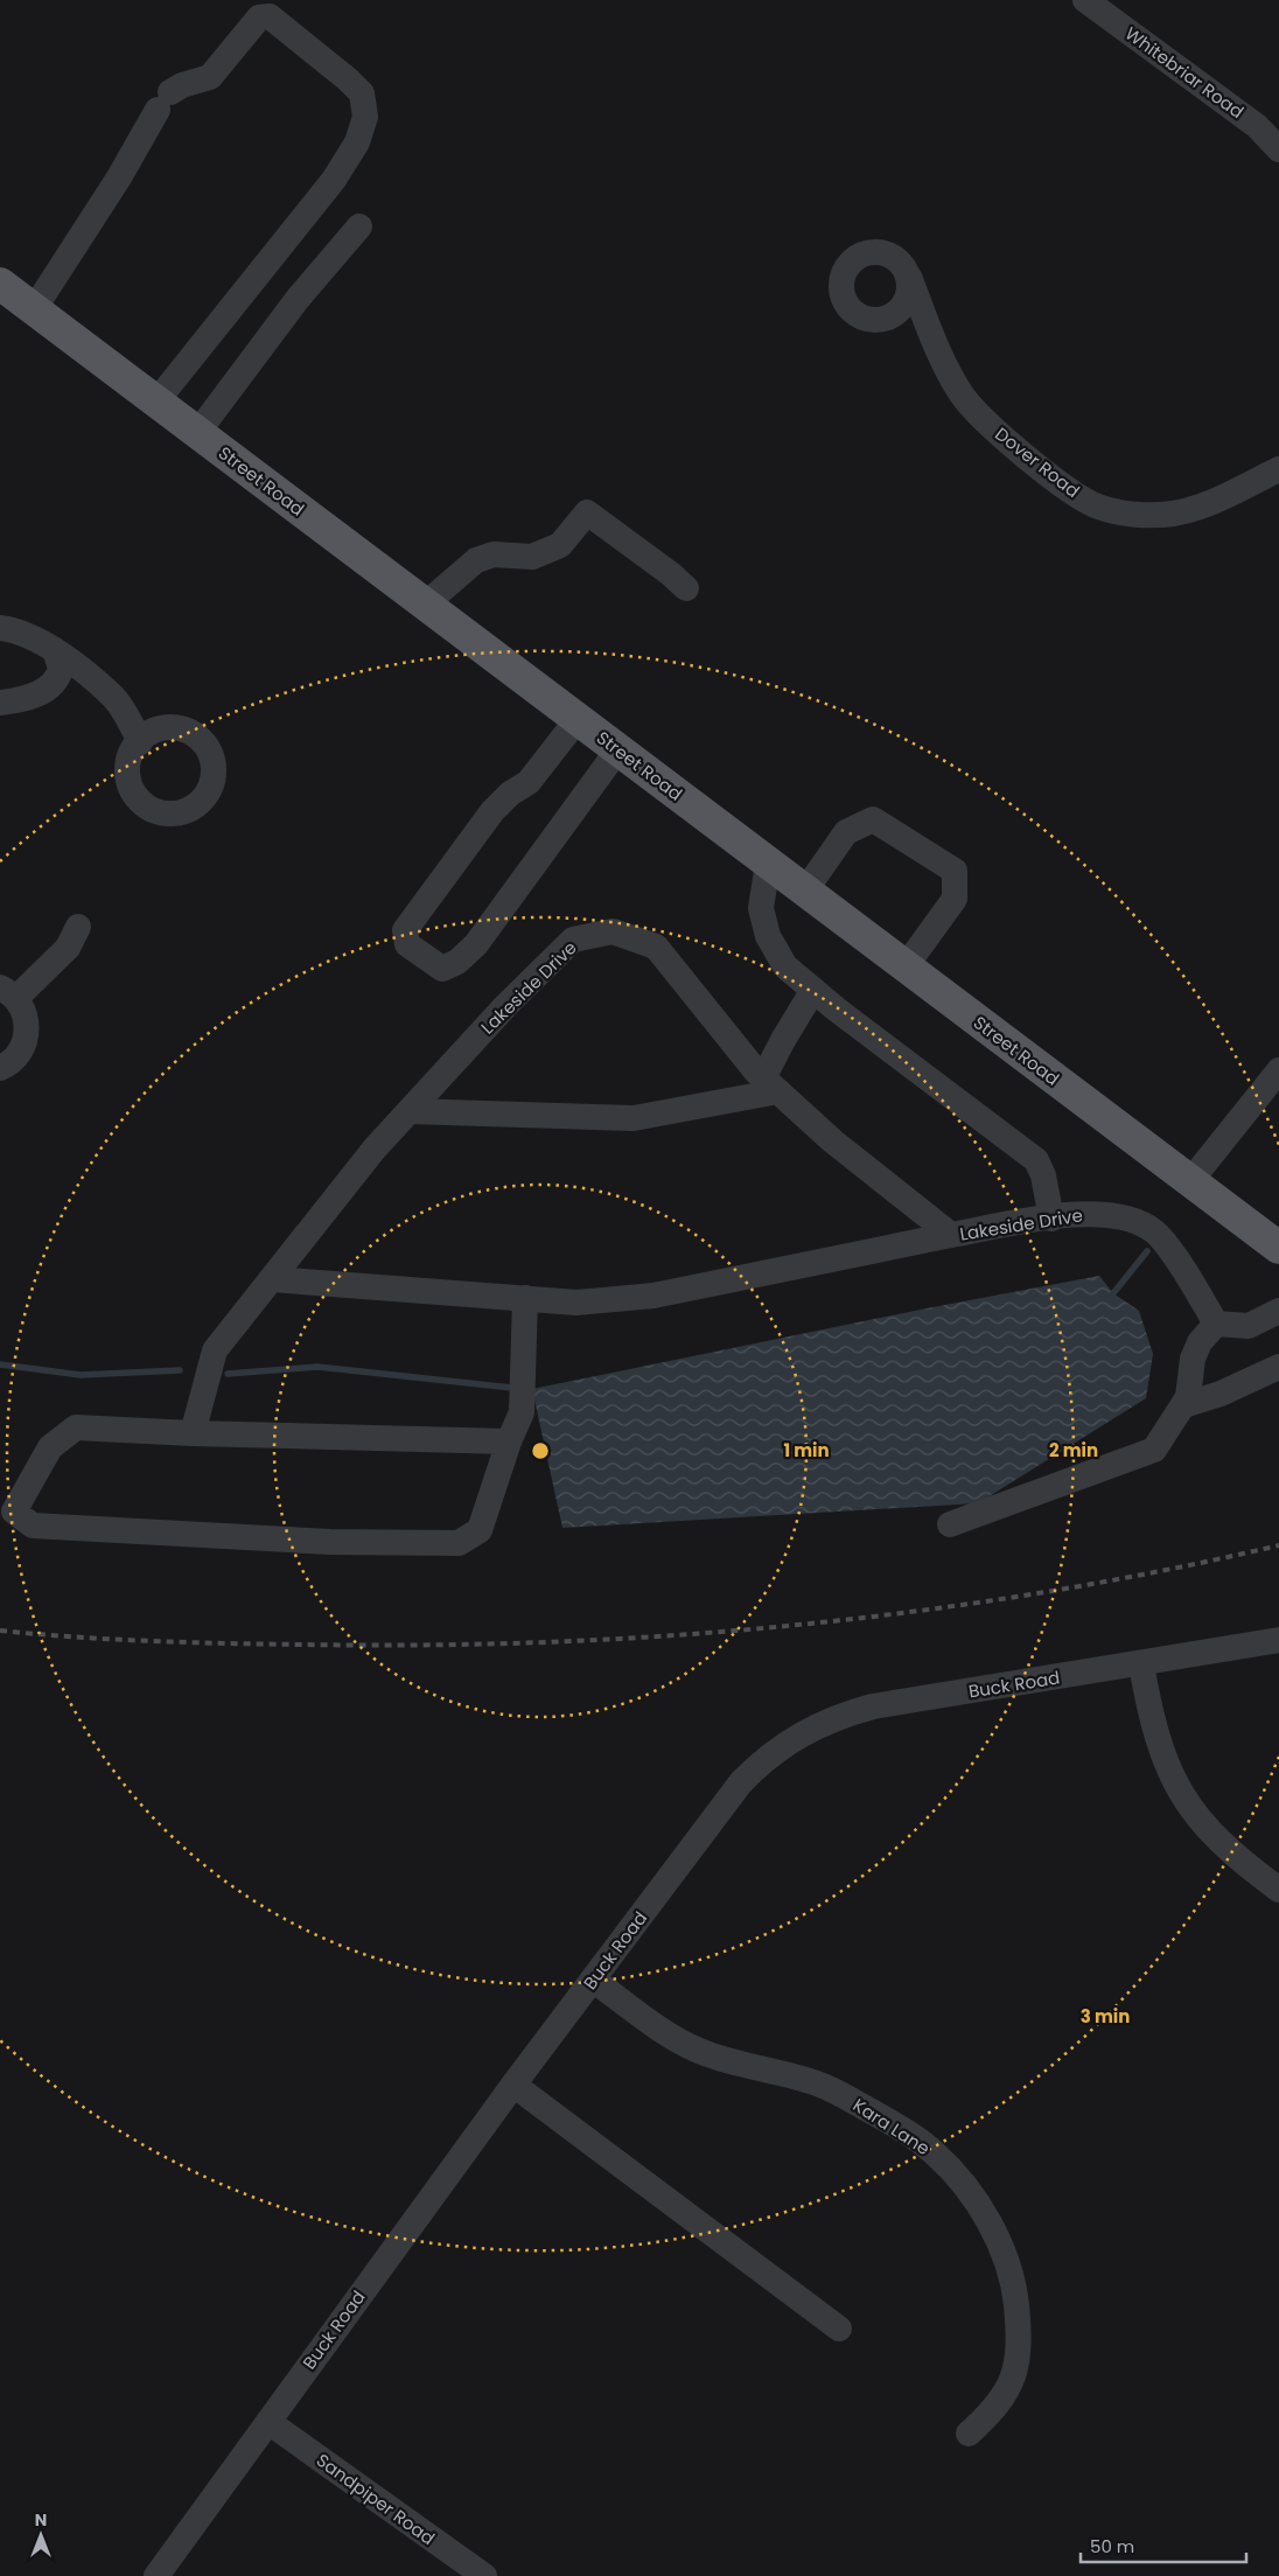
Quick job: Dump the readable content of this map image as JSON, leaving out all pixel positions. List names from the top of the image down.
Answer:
{
  "streets": {
    "main road": ["Street Road"],
    "street": [
      "Whitebriar Road",
      "Dover Road",
      "Lakeside Drive",
      "Buck Road",
      "Kara Lane",
      "Sandpiper Road"
    ]
  },
  "crossings": [
    ["Buck Road", "Kara Lane"],
    ["Buck Road", "Sandpiper Road"]
  ],
  "scale_bar": "50 m",
  "north": "top",
  "rings": ["1 min", "2 min", "3 min"]
}
